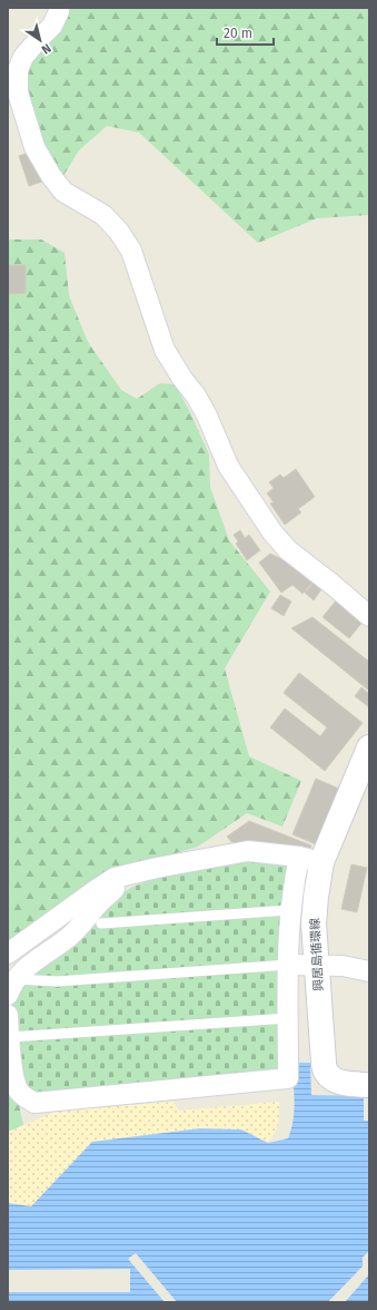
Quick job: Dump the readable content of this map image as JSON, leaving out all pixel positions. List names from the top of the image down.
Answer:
{
  "streets": {
    "main road": ["興居島循環線"]
  },
  "scale_bar": "20 m",
  "north": "bottom right"
}
